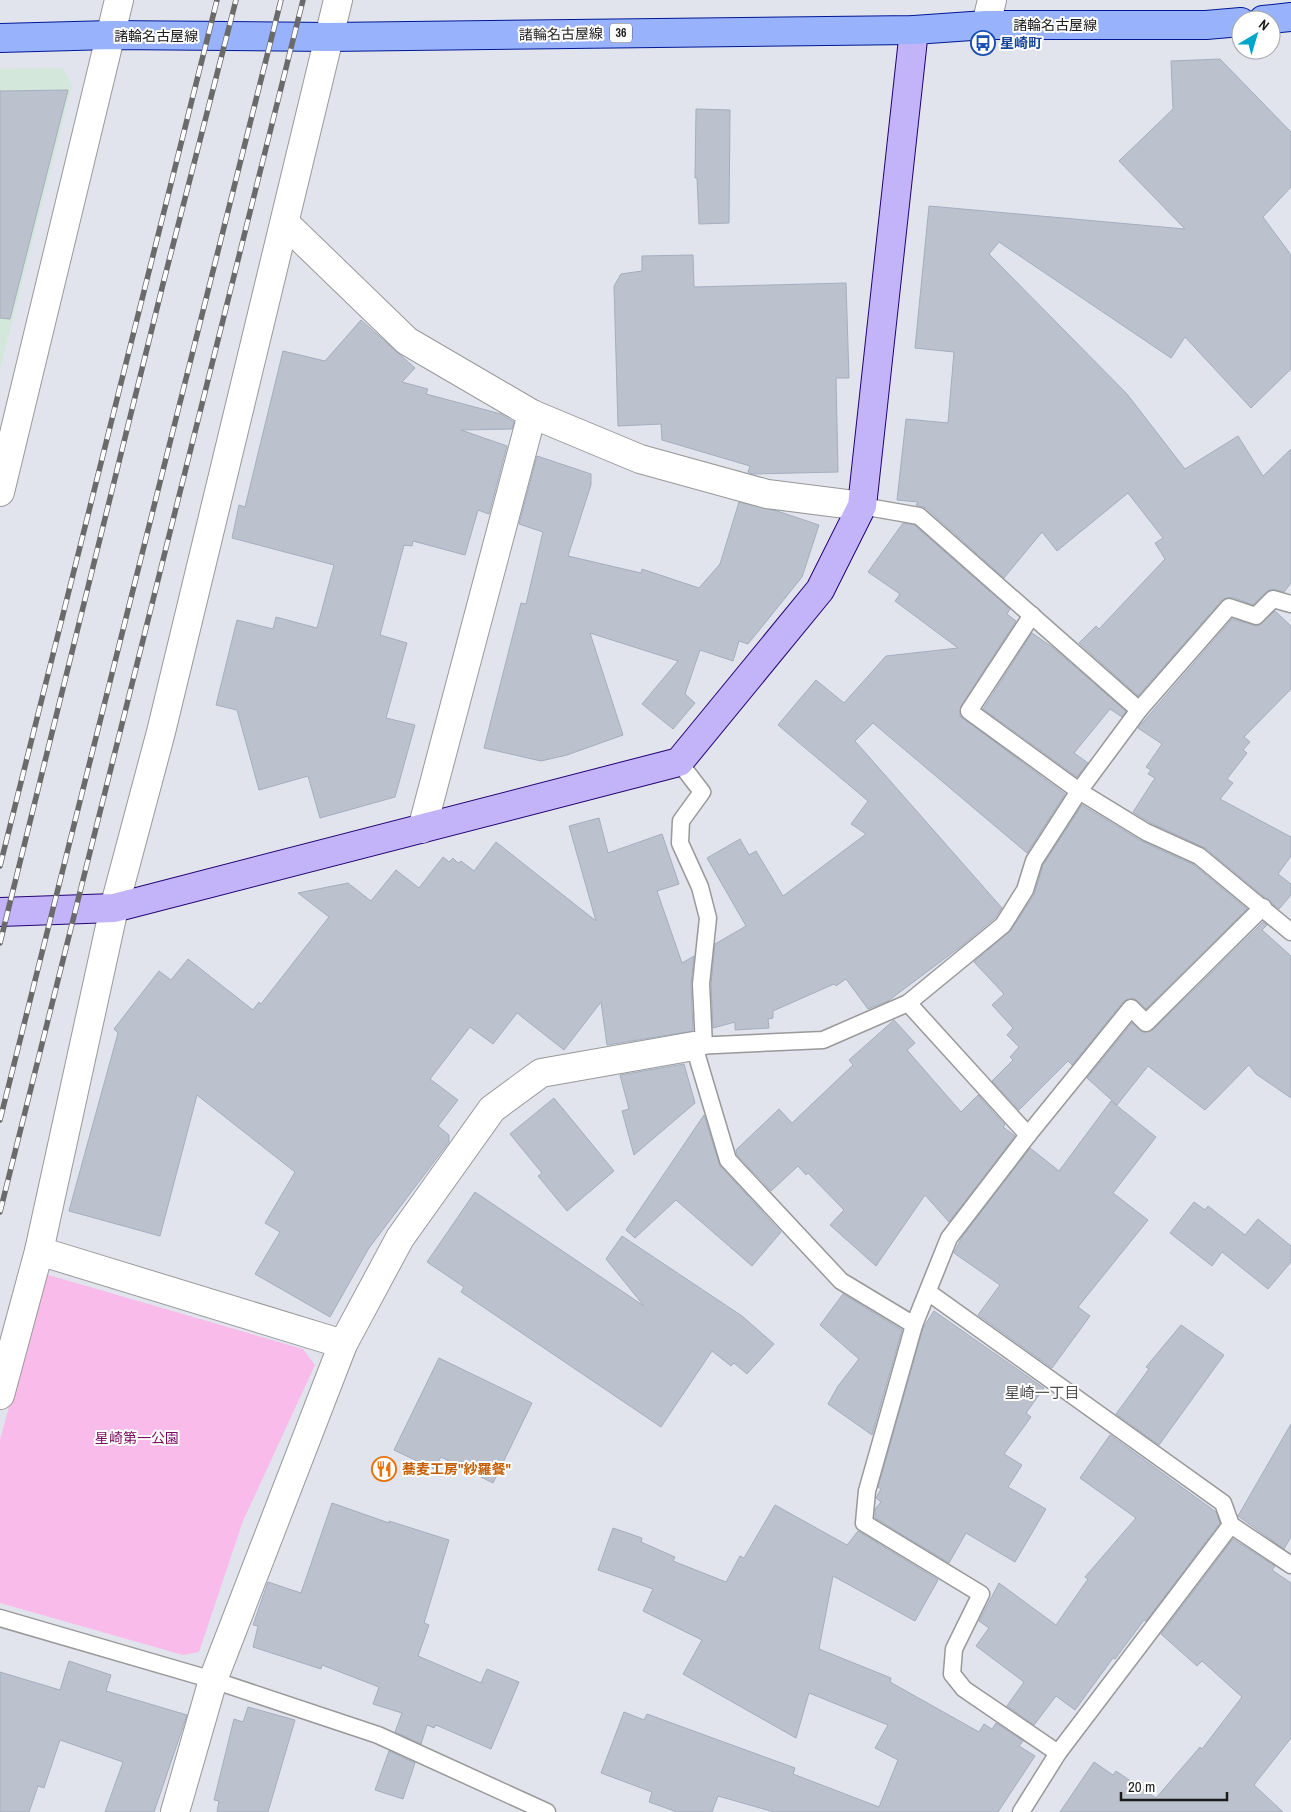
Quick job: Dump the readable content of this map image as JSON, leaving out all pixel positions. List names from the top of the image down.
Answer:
{
  "streets": {
    "main road": ["諸輪名古屋線", "36"]
  },
  "districts": ["星崎一丁目"],
  "parks": ["星崎第一公園"],
  "places": {
    "bus stop": ["星崎町"],
    "restaurant": ["蕎麦工房\"紗羅餐\""]
  },
  "scale_bar": "20 m",
  "north": "top right"
}
